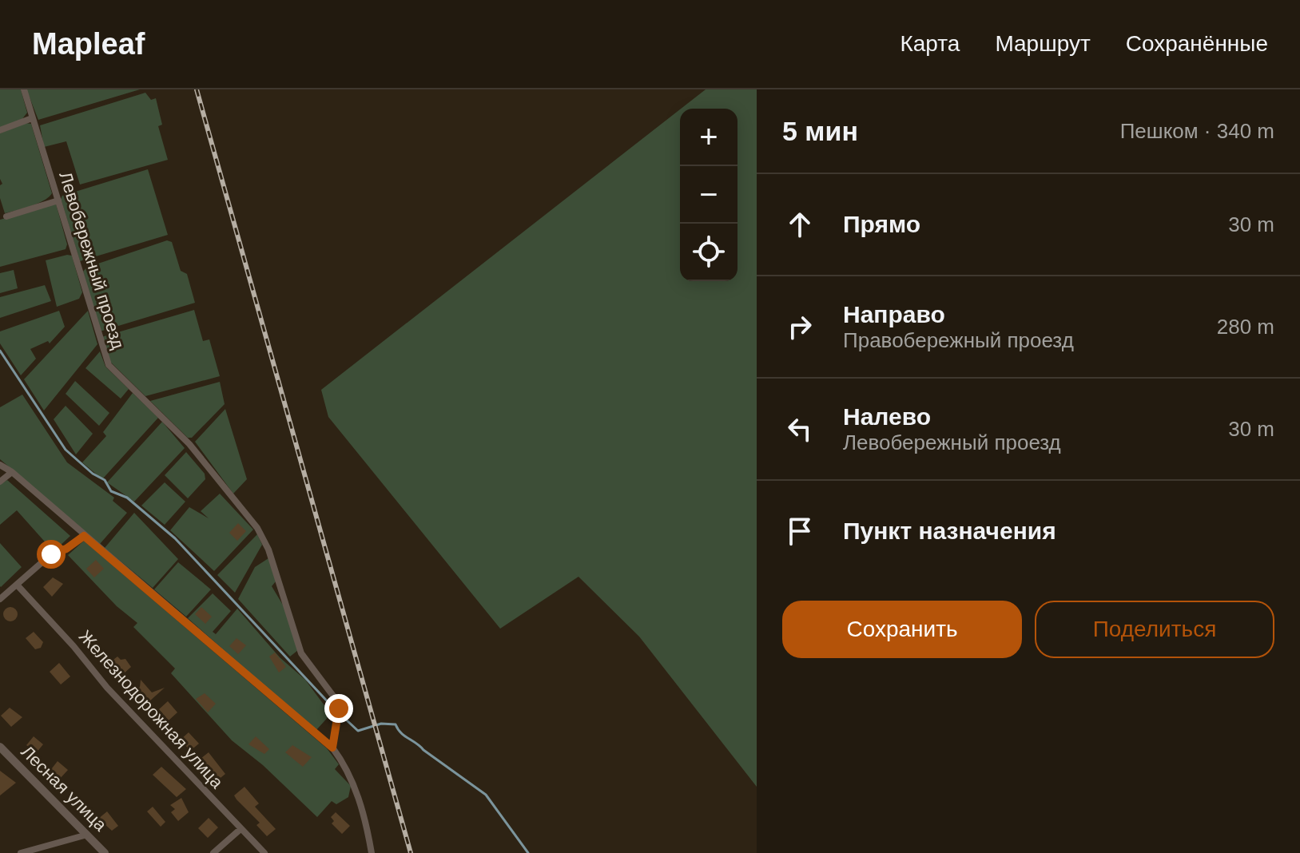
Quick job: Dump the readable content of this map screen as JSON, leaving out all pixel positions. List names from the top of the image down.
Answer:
{
  "streets": {
    "street": ["Левобережный проезд", "Железнодорожная улица", "Лесная улица"]
  },
  "page": {
    "header": "Mapleaf",
    "nav": ["Карта", "Маршрут", "Сохранённые"],
    "heading": ["5 мин", "Пешком · 340 m"],
    "map_buttons": ["+", "−"],
    "list": [
      ["Прямо", "30 m"],
      ["Направо", "Правобережный проезд", "280 m"],
      ["Налево", "Левобережный проезд", "30 m"],
      "Пункт назначения"
    ],
    "buttons": ["Сохранить", "Поделиться"]
  }
}
